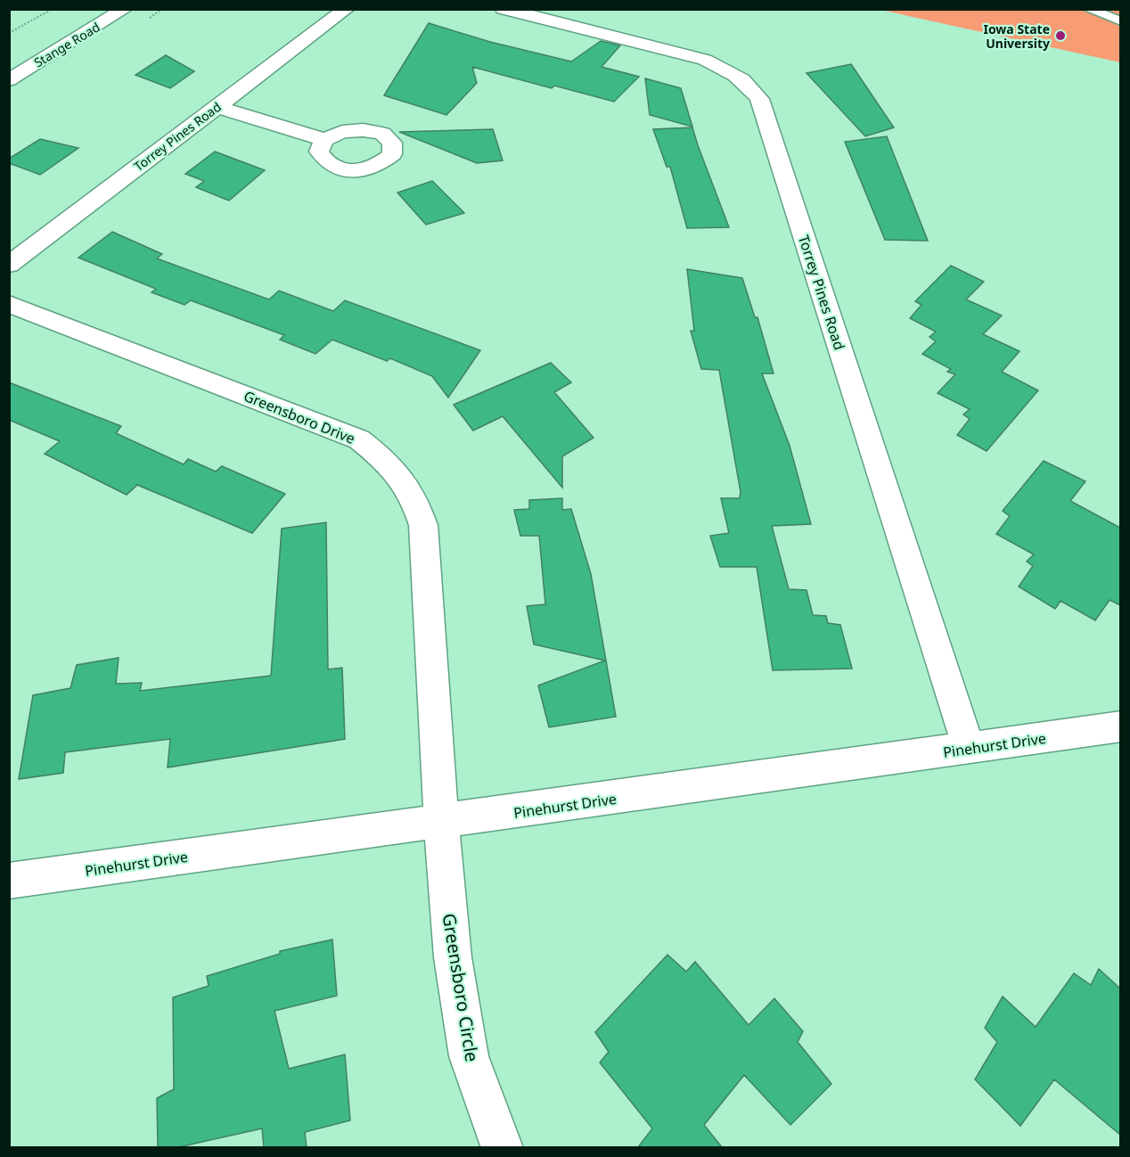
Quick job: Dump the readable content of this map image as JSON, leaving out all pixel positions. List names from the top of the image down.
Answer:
{
  "streets": {
    "street": [
      "Stange Road",
      "Torrey Pines Road",
      "Greensboro Drive",
      "Pinehurst Drive",
      "Greensboro Circle"
    ]
  },
  "crossings": [
    ["Torrey Pines Road", "Pinehurst Drive"],
    ["Greensboro Drive", "Pinehurst Drive"],
    ["Greensboro Drive", "Greensboro Circle"],
    ["Pinehurst Drive", "Greensboro Circle"]
  ],
  "places": ["Iowa State University"]
}
